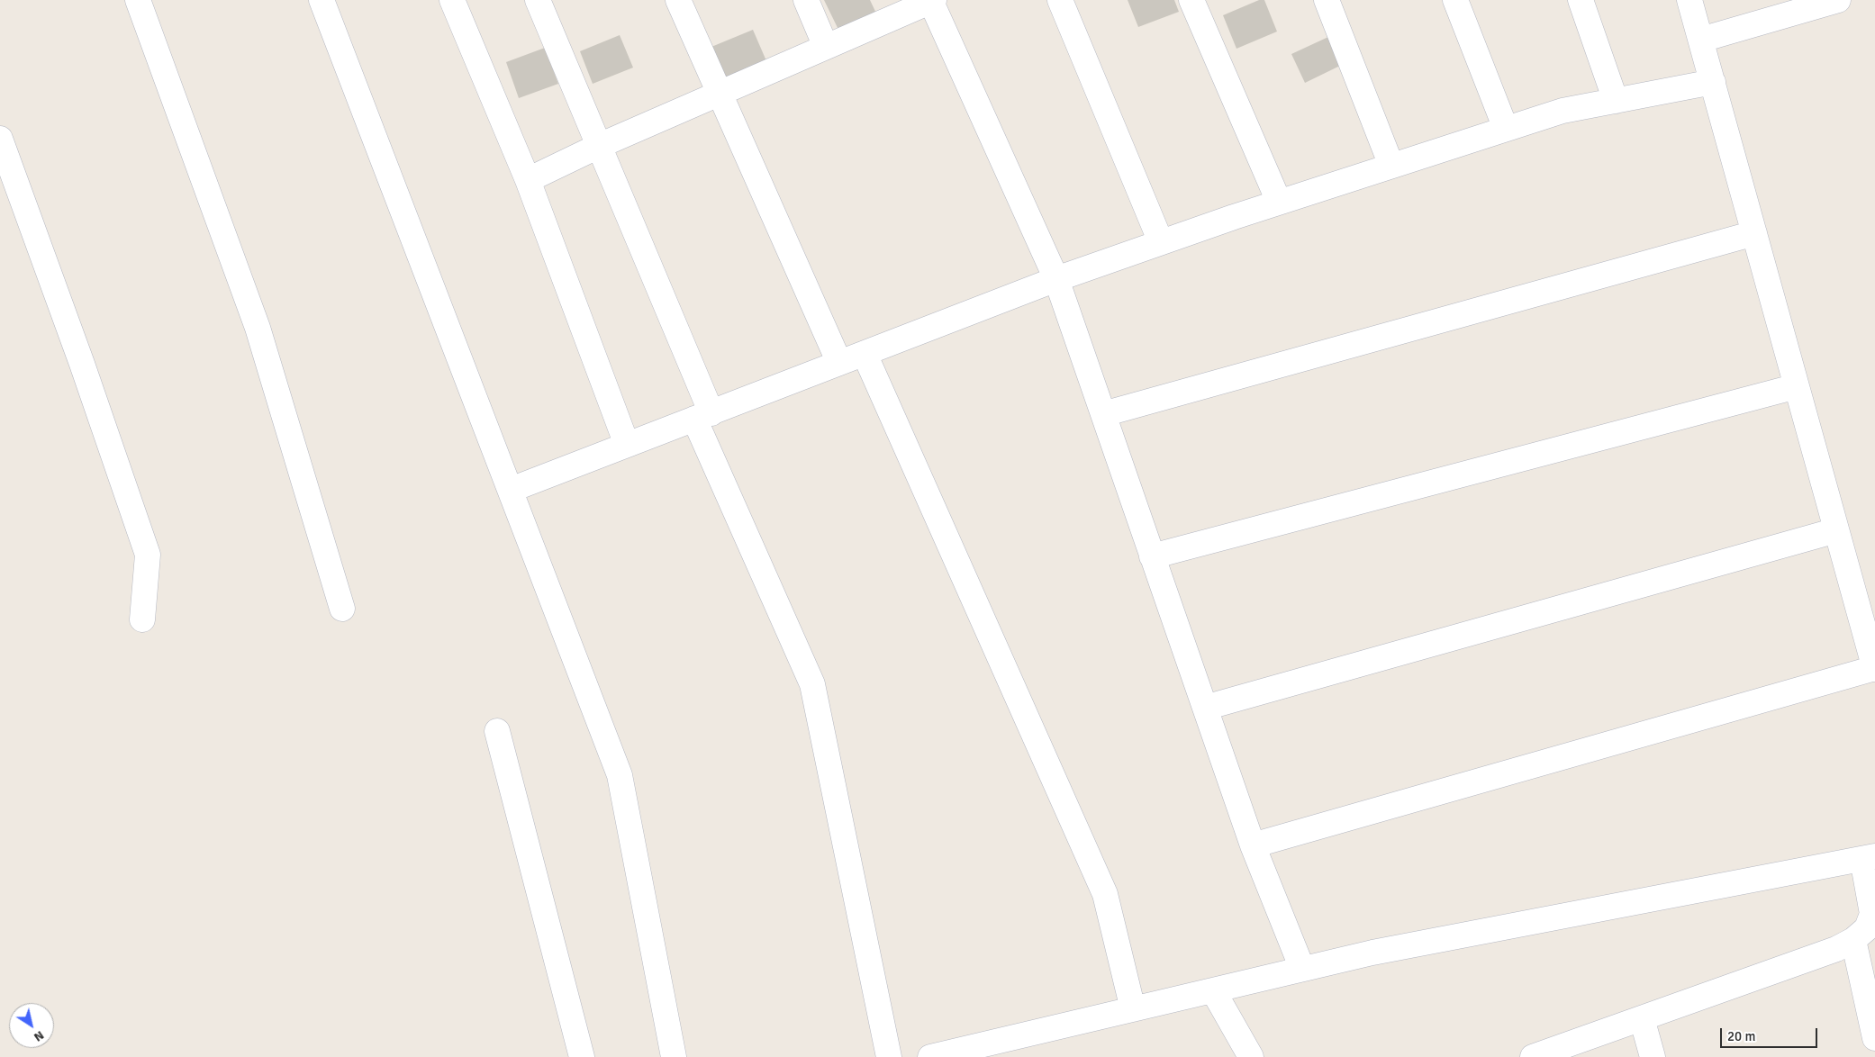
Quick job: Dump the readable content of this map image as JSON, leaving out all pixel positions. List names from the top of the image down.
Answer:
{
  "scale_bar": "20 m",
  "north": "bottom right"
}
